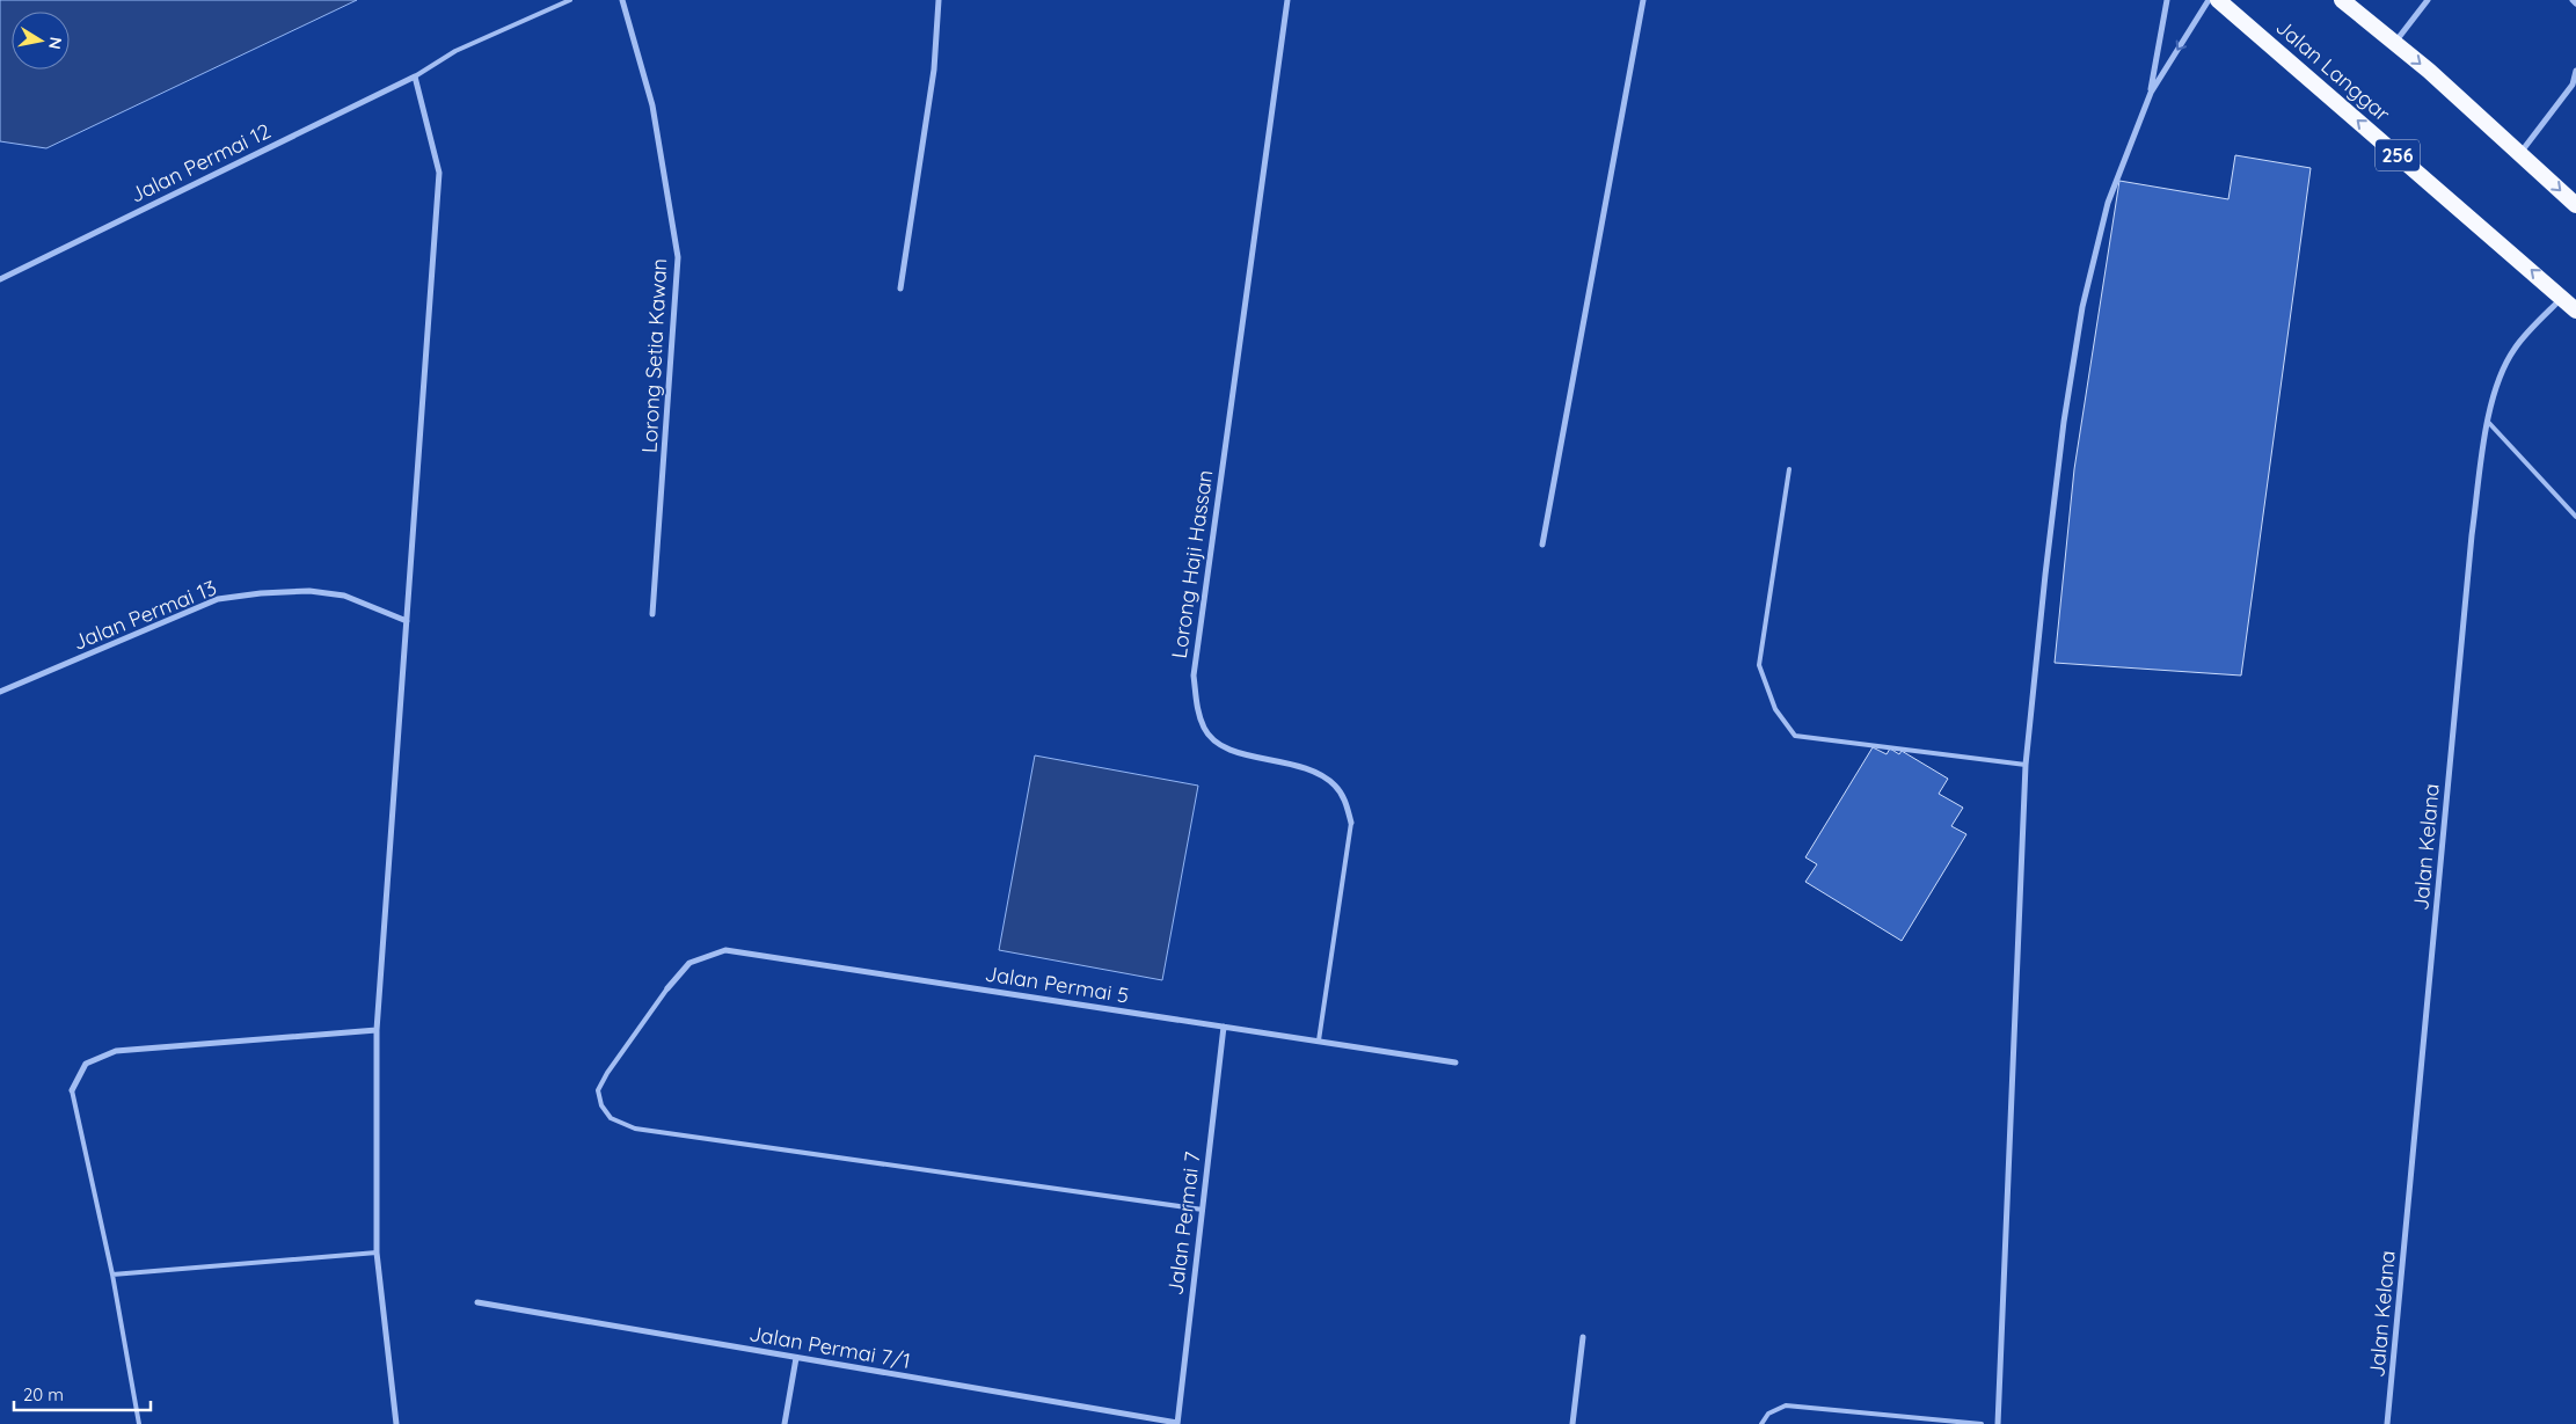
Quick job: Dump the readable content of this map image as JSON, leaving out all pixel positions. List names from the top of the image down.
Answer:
{
  "streets": {
    "highway": ["Jalan Langgar", "256"],
    "street": [
      "Jalan Permai 12",
      "Lorong Setia Kawan",
      "Lorong Haji Hassan",
      "Jalan Permai 13",
      "Jalan Kelana",
      "Jalan Permai 5",
      "Jalan Permai 7",
      "Jalan Permai 7/1"
    ]
  },
  "crossings": [
    ["Jalan Langgar", "Jalan Kelana"],
    ["Lorong Haji Hassan", "Jalan Permai 5"],
    ["Jalan Permai 5", "Jalan Permai 7"],
    ["Jalan Permai 7", "Jalan Permai 7/1"]
  ],
  "scale_bar": "20 m",
  "north": "right"
}
